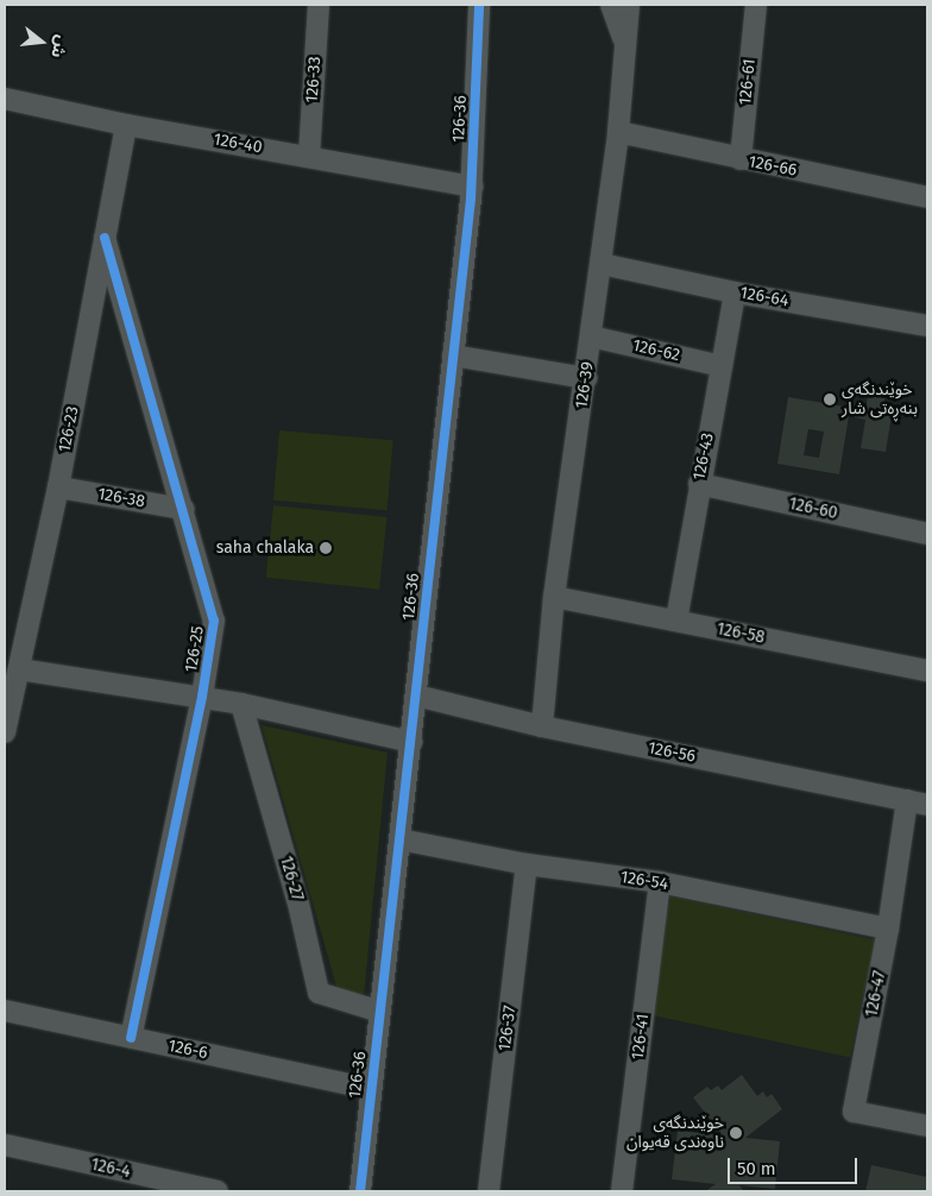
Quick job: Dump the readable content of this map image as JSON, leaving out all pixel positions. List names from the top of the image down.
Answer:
{
  "streets": {
    "street": [
      "126-33",
      "126-61",
      "126-36",
      "126-40",
      "126-66",
      "126-64",
      "126-62",
      "126-39",
      "126-23",
      "126-43",
      "126-38",
      "126-60",
      "126-58",
      "126-25",
      "126-56",
      "126-27",
      "126-54",
      "126-47",
      "126-37",
      "126-41",
      "126-6",
      "126-4"
    ]
  },
  "crossings": [
    ["126-33", "126-40"],
    ["126-61", "126-66"],
    ["126-36", "126-40"],
    ["126-36", "126-56"],
    ["126-36", "126-27"],
    ["126-36", "126-54"],
    ["126-36", "126-6"],
    ["126-40", "126-23"],
    ["126-66", "126-39"],
    ["126-64", "126-39"],
    ["126-64", "126-43"],
    ["126-62", "126-39"],
    ["126-62", "126-43"],
    ["126-39", "126-58"],
    ["126-39", "126-56"],
    ["126-23", "126-38"],
    ["126-23", "126-25"],
    ["126-43", "126-60"],
    ["126-43", "126-58"],
    ["126-38", "126-25"],
    ["126-25", "126-6"],
    ["126-56", "126-47"],
    ["126-54", "126-47"],
    ["126-54", "126-37"],
    ["126-54", "126-41"]
  ],
  "places": ["خوێندنگەی بنەڕەتی شار", "saha chalaka", "خوێندنگەی ناوەندی قەیوان"],
  "scale_bar": "50 m",
  "north": "right"
}
